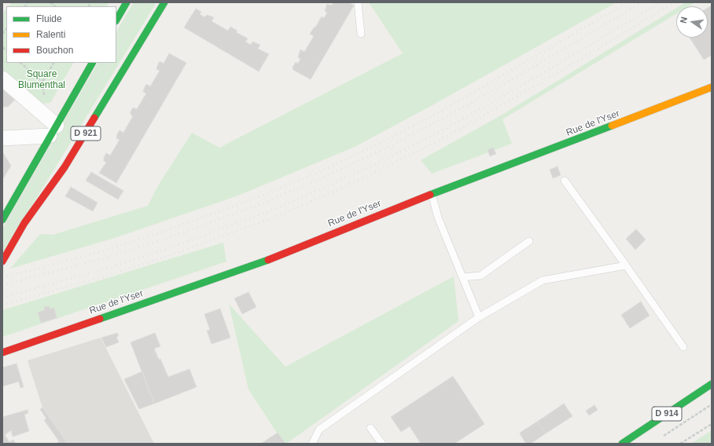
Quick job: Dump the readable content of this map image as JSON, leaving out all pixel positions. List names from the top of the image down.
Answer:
{
  "streets": {
    "street": ["Rue de l'Yser", "D 921", "D 914"]
  },
  "parks": ["Square Blumenthal"],
  "legend": ["Fluide", "Ralenti", "Bouchon"],
  "north": "left"
}
